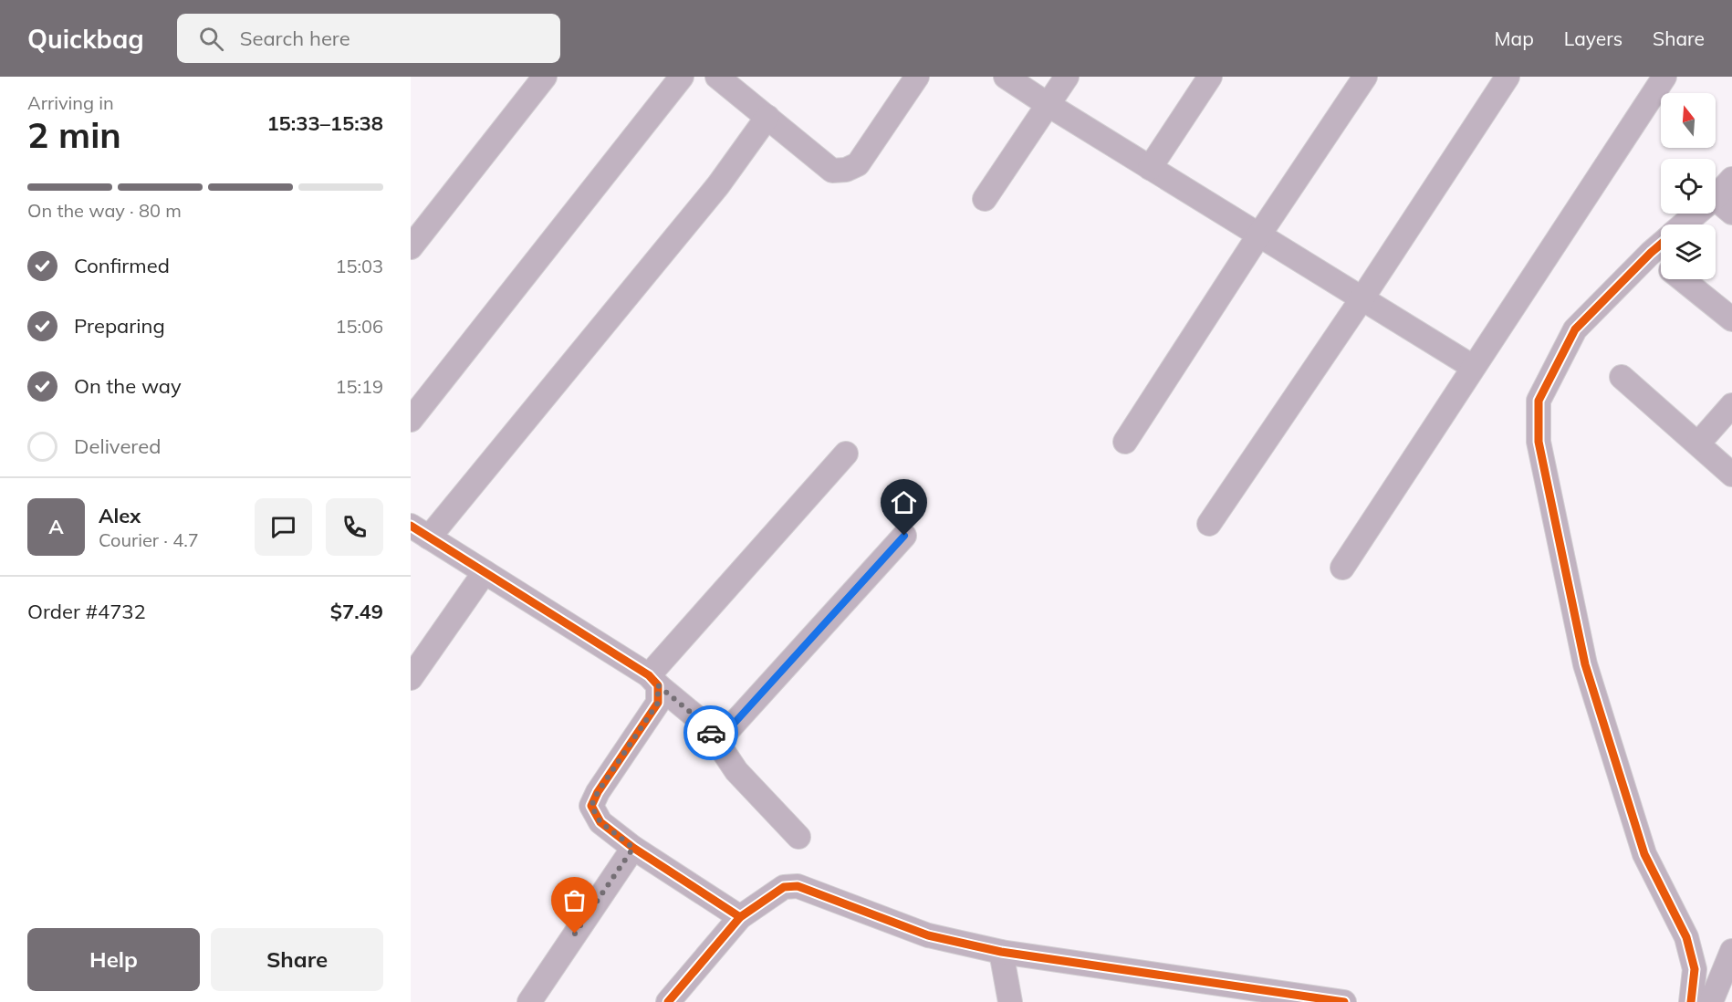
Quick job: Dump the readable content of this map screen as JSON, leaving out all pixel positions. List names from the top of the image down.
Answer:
{
  "north": "top",
  "page": {
    "header": "Quickbag",
    "search": "Search here",
    "nav": ["Map", "Layers", "Share"],
    "heading": ["2 min", "Arriving in", "15:33–15:38"],
    "panel": [
      "Alex",
      "Courier · 4.7",
      "Order #4732",
      "$7.49"
    ],
    "bar": "On the way · 80 m",
    "list": [
      ["Confirmed", "15:03"],
      ["Preparing", "15:06"],
      ["On the way", "15:19"],
      "Delivered"
    ],
    "round": "A",
    "buttons": ["Help", "Share"]
  }
}
